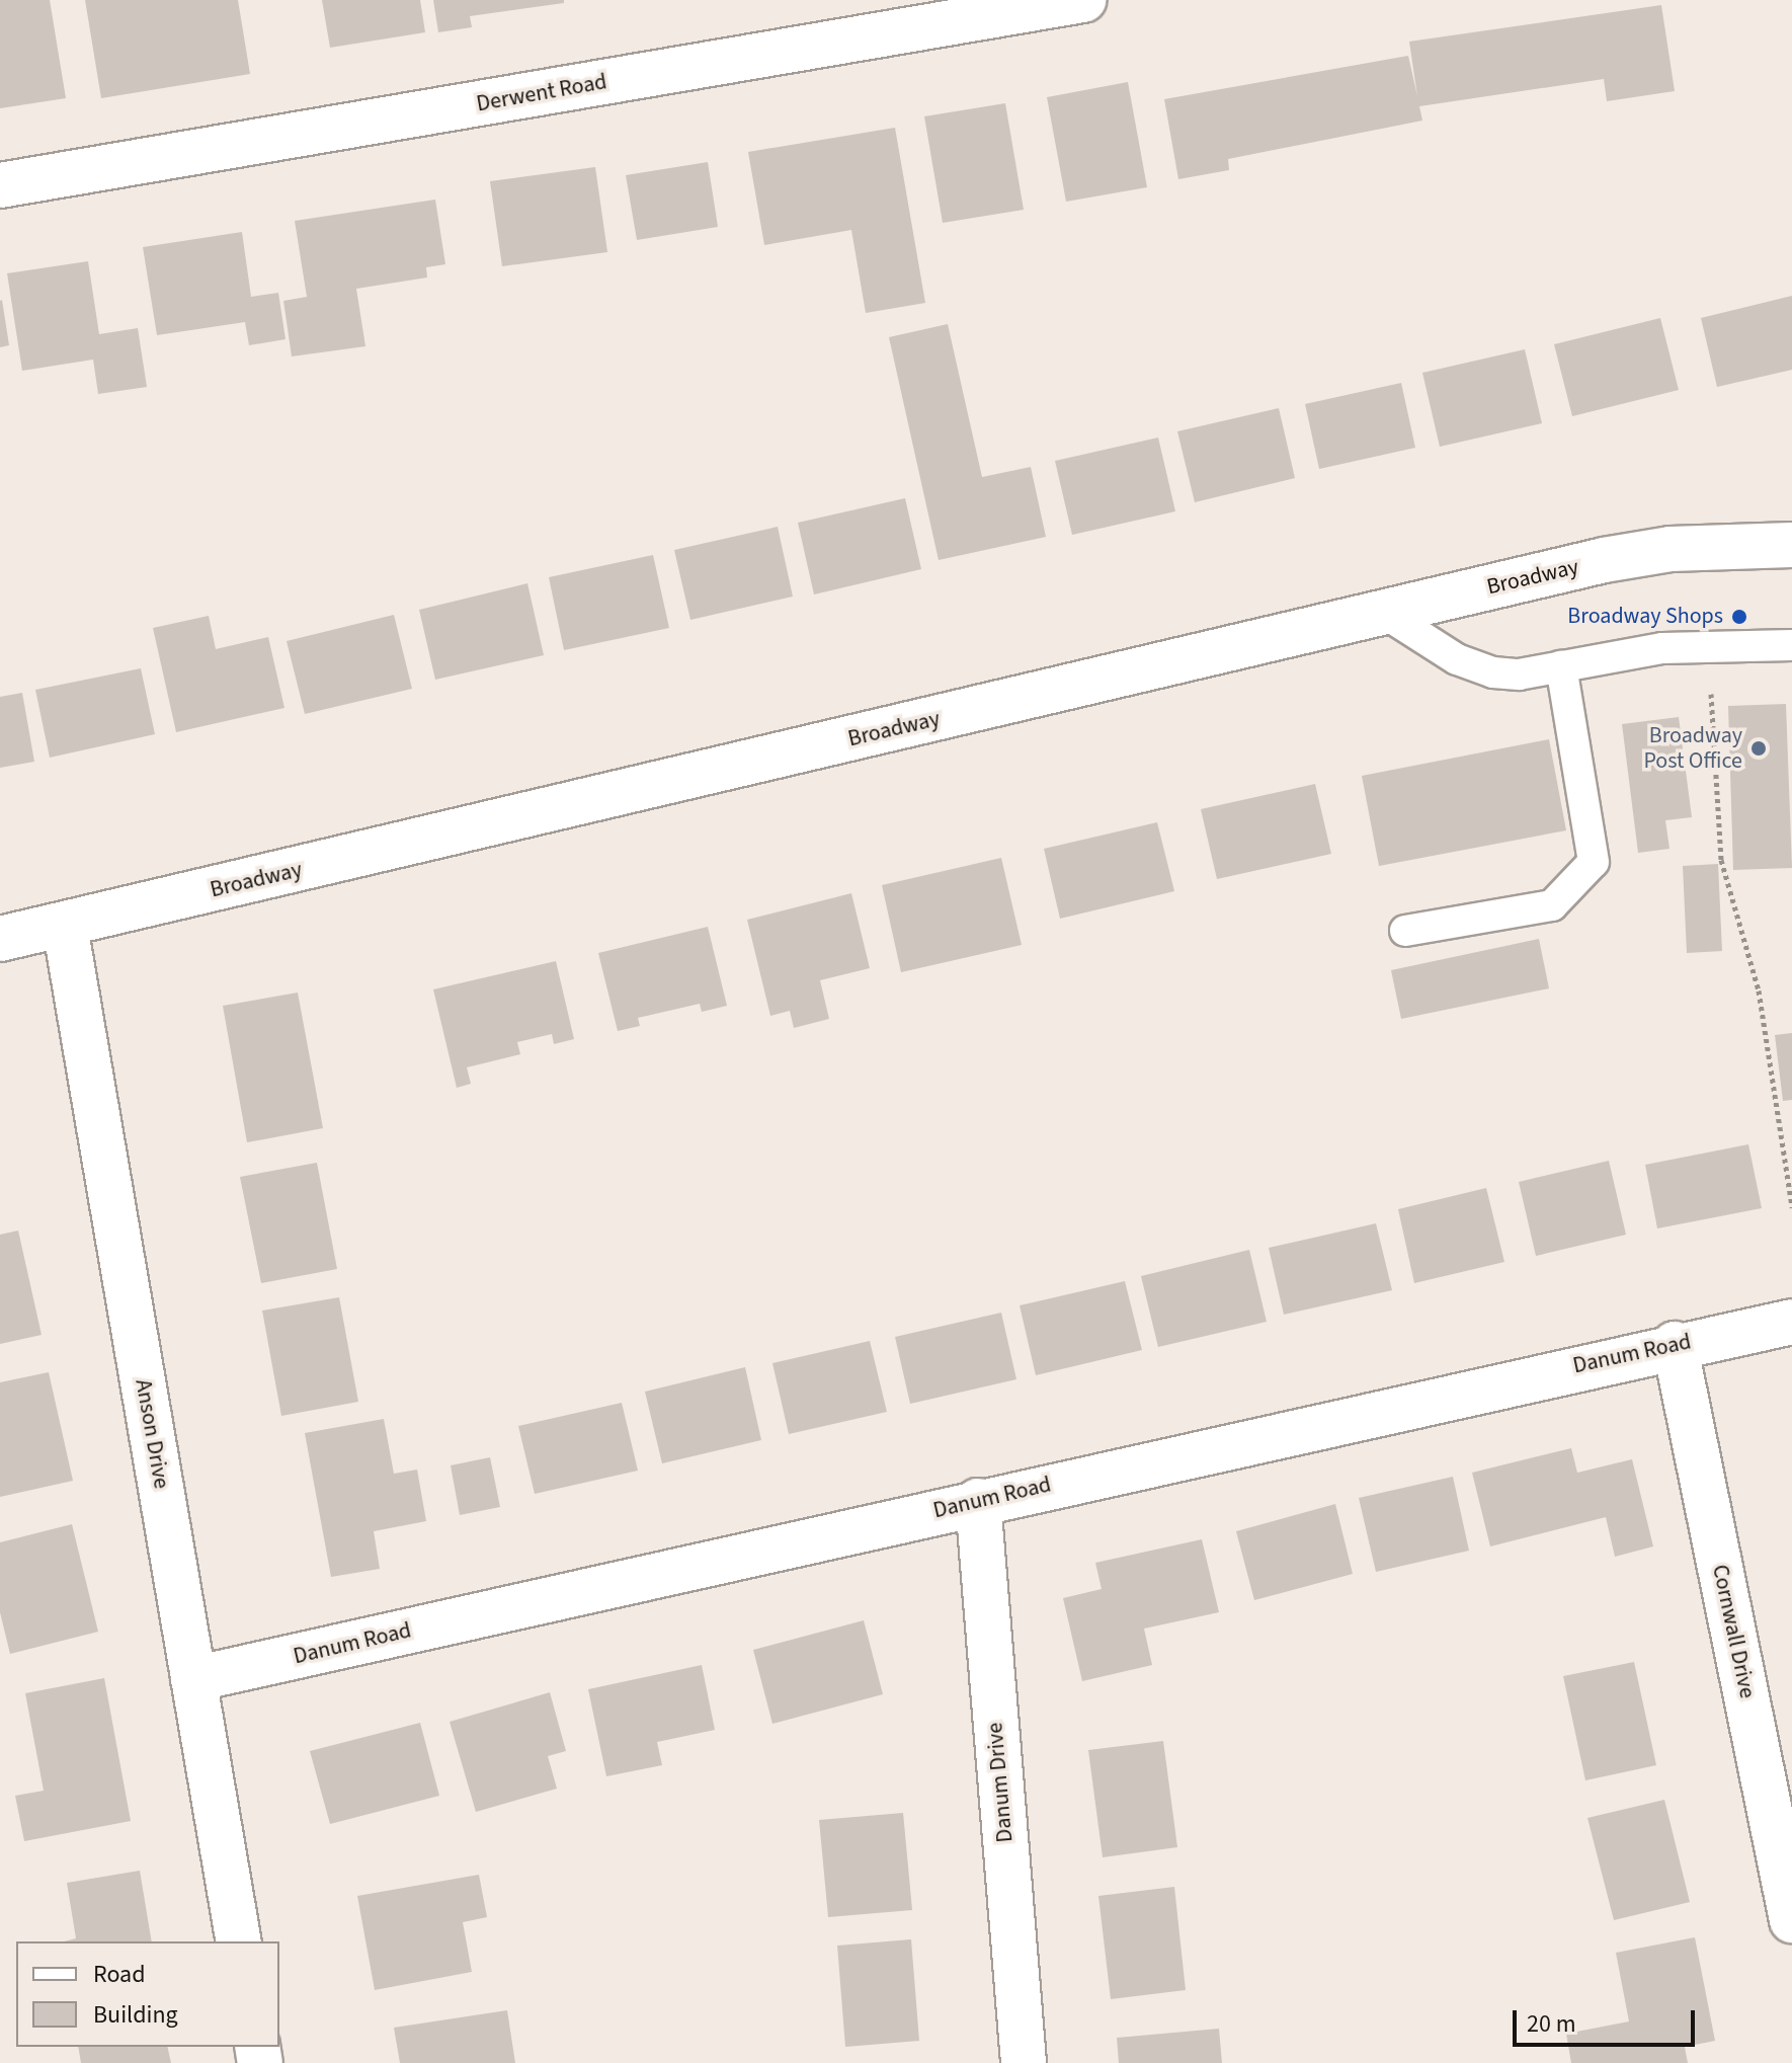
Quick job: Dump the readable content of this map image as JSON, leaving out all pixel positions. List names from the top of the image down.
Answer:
{
  "streets": {
    "street": [
      "Derwent Road",
      "Broadway",
      "Danum Road",
      "Anson Drive",
      "Cornwall Drive",
      "Danum Drive"
    ]
  },
  "crossings": [
    ["Broadway", "Anson Drive"],
    ["Danum Road", "Anson Drive"],
    ["Danum Road", "Cornwall Drive"],
    ["Danum Road", "Danum Drive"]
  ],
  "places": ["Broadway Shops", "Broadway Post Office"],
  "legend": ["Road", "Building"],
  "scale_bar": "20 m"
}
